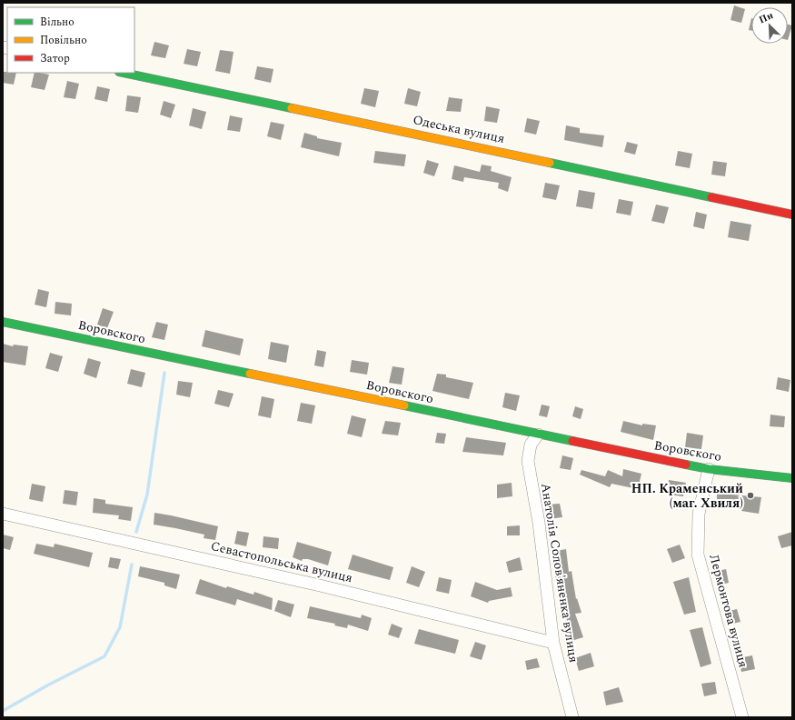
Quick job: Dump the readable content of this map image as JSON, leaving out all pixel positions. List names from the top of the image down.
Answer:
{
  "streets": {
    "street": [
      "Одеська вулиця",
      "Воровского",
      "Севастопольська вулиця",
      "Анатолія Солов'яненка вулиця",
      "Лермонтова вулиця"
    ]
  },
  "crossings": [
    ["Воровского", "Анатолія Солов'яненка вулиця"],
    ["Воровского", "Лермонтова вулиця"],
    ["Севастопольська вулиця", "Анатолія Солов'яненка вулиця"]
  ],
  "places": ["НП. Краменський (маг. Хвиля)"],
  "legend": ["Вільно", "Повільно", "Затор"],
  "north": "top left"
}
